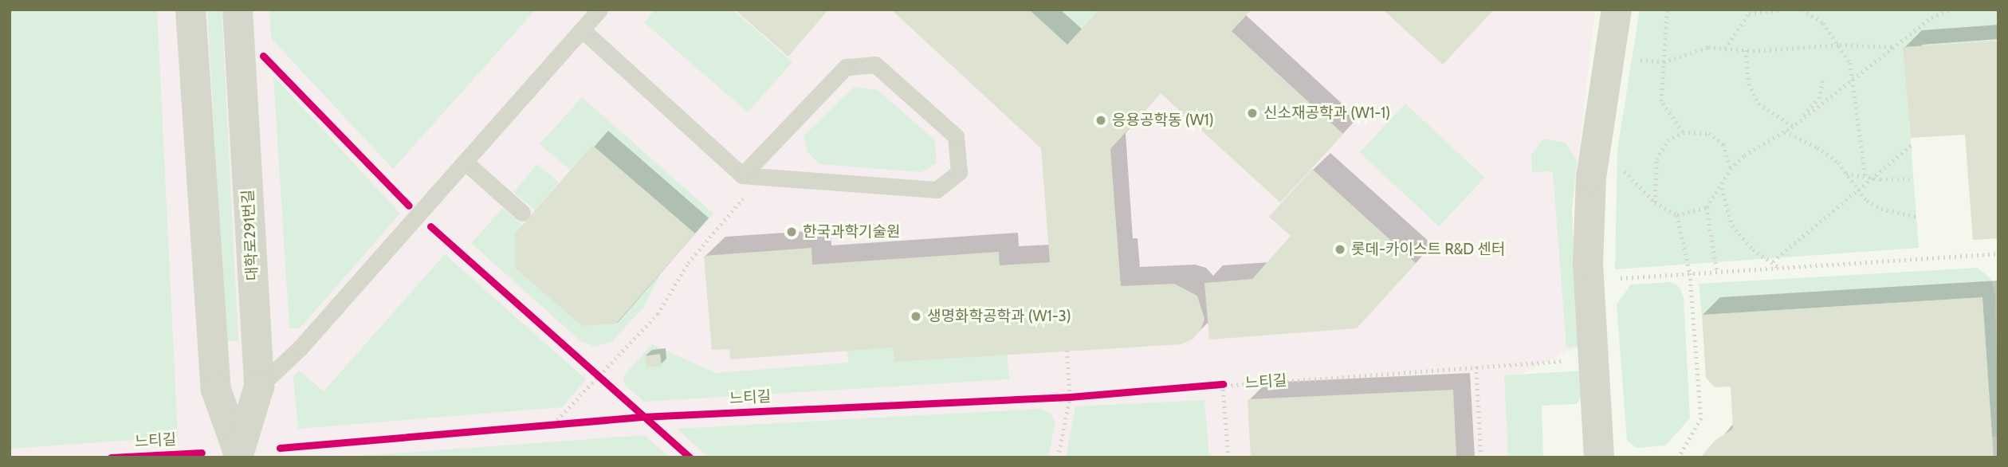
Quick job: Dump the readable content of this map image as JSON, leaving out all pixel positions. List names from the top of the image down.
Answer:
{
  "streets": {
    "street": ["대학로291번길"],
    "cycle path": ["느티길"]
  },
  "places": [
    "신소재공학과 (W1-1)",
    "응용공학동 (W1)",
    "한국과학기술원",
    "롯데-카이스트 R&D 센터",
    "생명화학공학과 (W1-3)"
  ]
}
